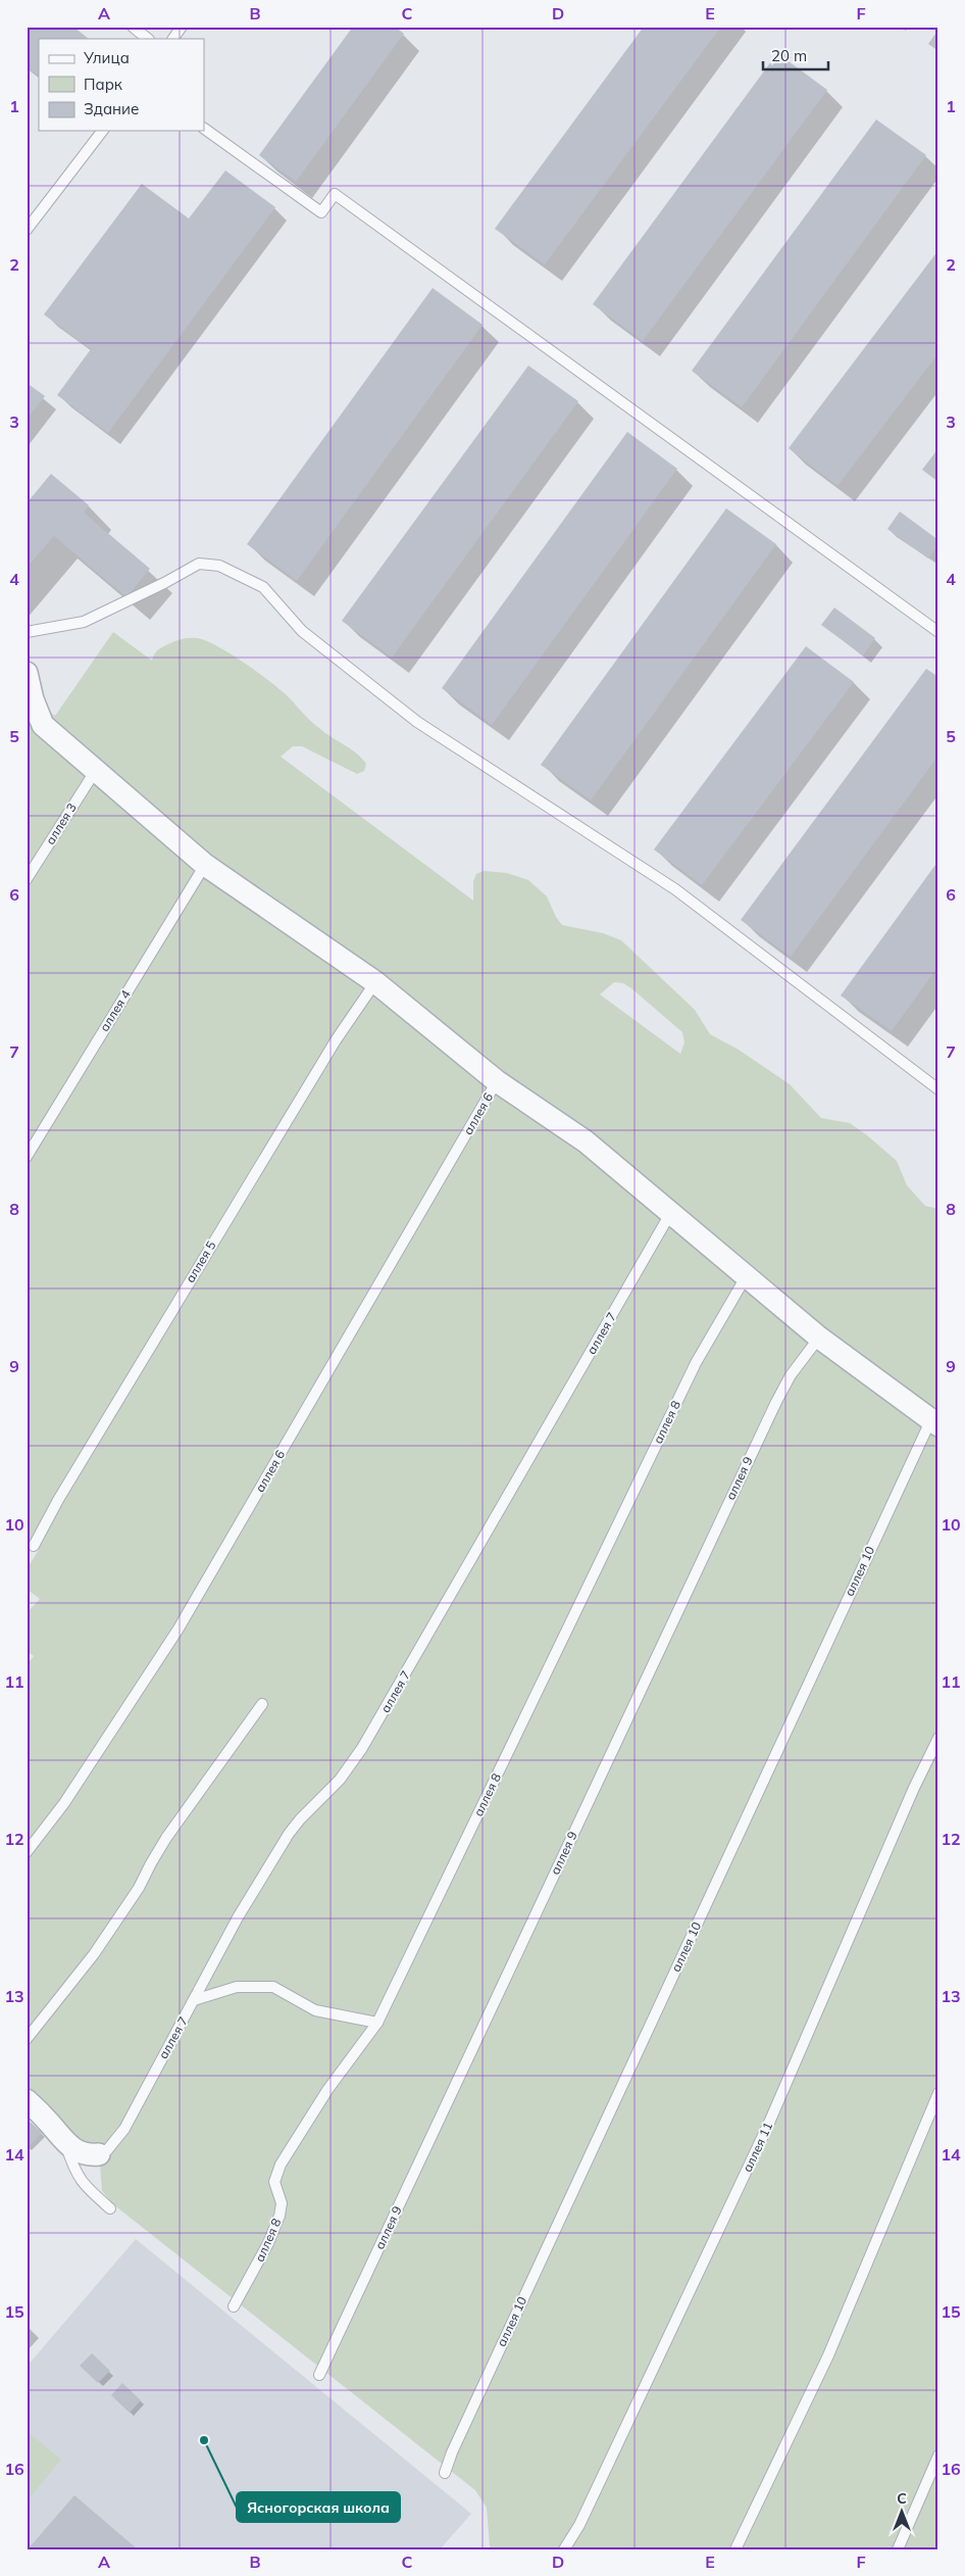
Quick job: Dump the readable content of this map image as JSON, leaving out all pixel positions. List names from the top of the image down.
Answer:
{
  "streets": {
    "lane": [
      "аллея 3",
      "аллея 4",
      "аллея 6",
      "аллея 5",
      "аллея 7",
      "аллея 8",
      "аллея 9",
      "аллея 10",
      "аллея 11"
    ]
  },
  "places": ["Ясногорская школа"],
  "legend": ["Улица", "Парк", "Здание"],
  "scale_bar": "20 m",
  "north": "top",
  "grid": {
    "columns": [
      "A",
      "B",
      "C",
      "D",
      "E",
      "F"
    ],
    "rows": [
      "1",
      "2",
      "3",
      "4",
      "5",
      "6",
      "7",
      "8",
      "9",
      "10",
      "11",
      "12",
      "13",
      "14",
      "15",
      "16"
    ]
  }
}
